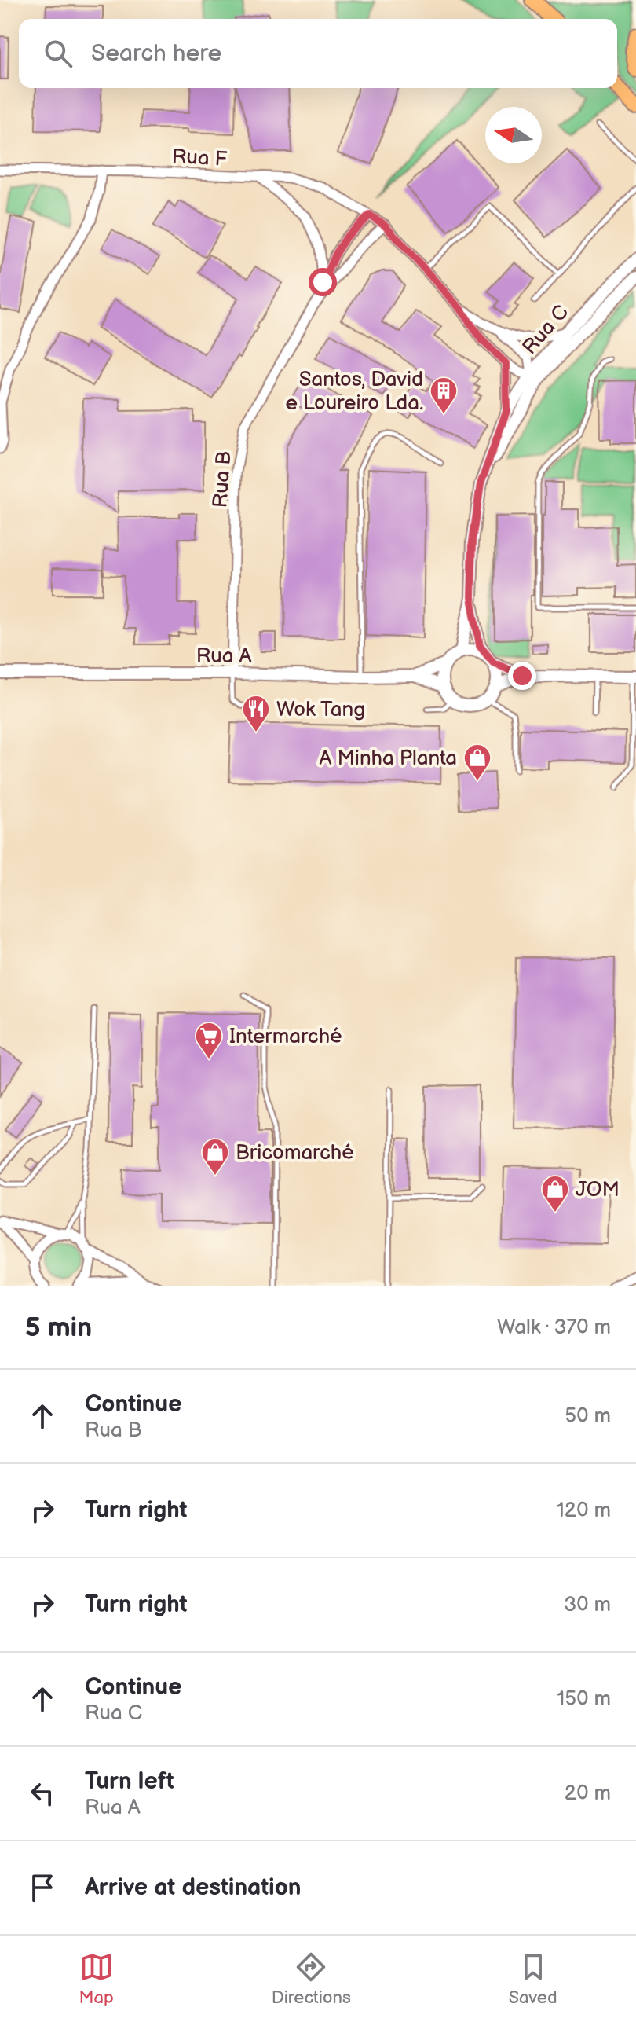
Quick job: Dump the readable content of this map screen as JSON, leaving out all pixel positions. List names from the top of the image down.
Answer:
{
  "streets": {
    "street": [
      "Rua F",
      "Rua C",
      "Rua B",
      "Rua A"
    ]
  },
  "crossings": [
    ["Rua F", "Rua B"],
    ["Rua C", "Rua A"],
    ["Rua B", "Rua A"]
  ],
  "places": {
    "building": ["Santos, David e Loureiro Lda."],
    "restaurant": ["Wok Tang"],
    "shop": ["A Minha Planta", "Bricomarché", "JOM"],
    "supermarket": ["Intermarché"]
  },
  "north": "left",
  "page": {
    "search": "Search here",
    "heading": ["5 min", "Walk · 370 m"],
    "list": [
      ["Continue", "Rua B", "50 m"],
      ["Turn right", "120 m"],
      ["Turn right", "30 m"],
      ["Continue", "Rua C", "150 m"],
      ["Turn left", "Rua A", "20 m"],
      "Arrive at destination"
    ],
    "nav": ["Map", "Directions", "Saved"]
  }
}
